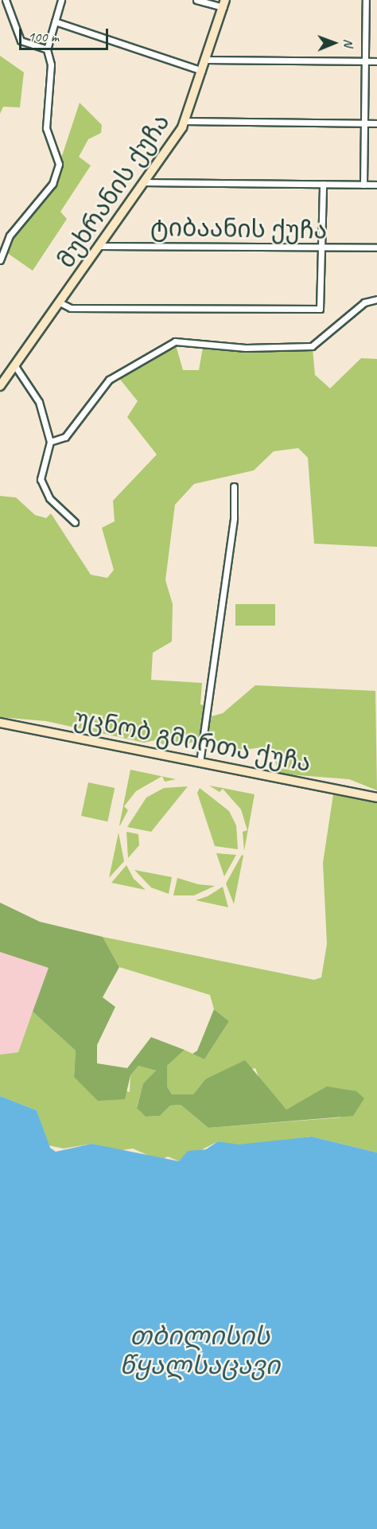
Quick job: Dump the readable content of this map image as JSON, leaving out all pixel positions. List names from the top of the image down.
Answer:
{
  "streets": {
    "street": ["მუხრანის ქუჩა", "ტიბაანის ქუჩა", "უცნობ გმირთა ქუჩა"]
  },
  "crossings": [
    ["მუხრანის ქუჩა", "ტიბაანის ქუჩა"]
  ],
  "water": ["თბილისის წყალსაცავი"],
  "scale_bar": "100 m",
  "north": "right"
}
